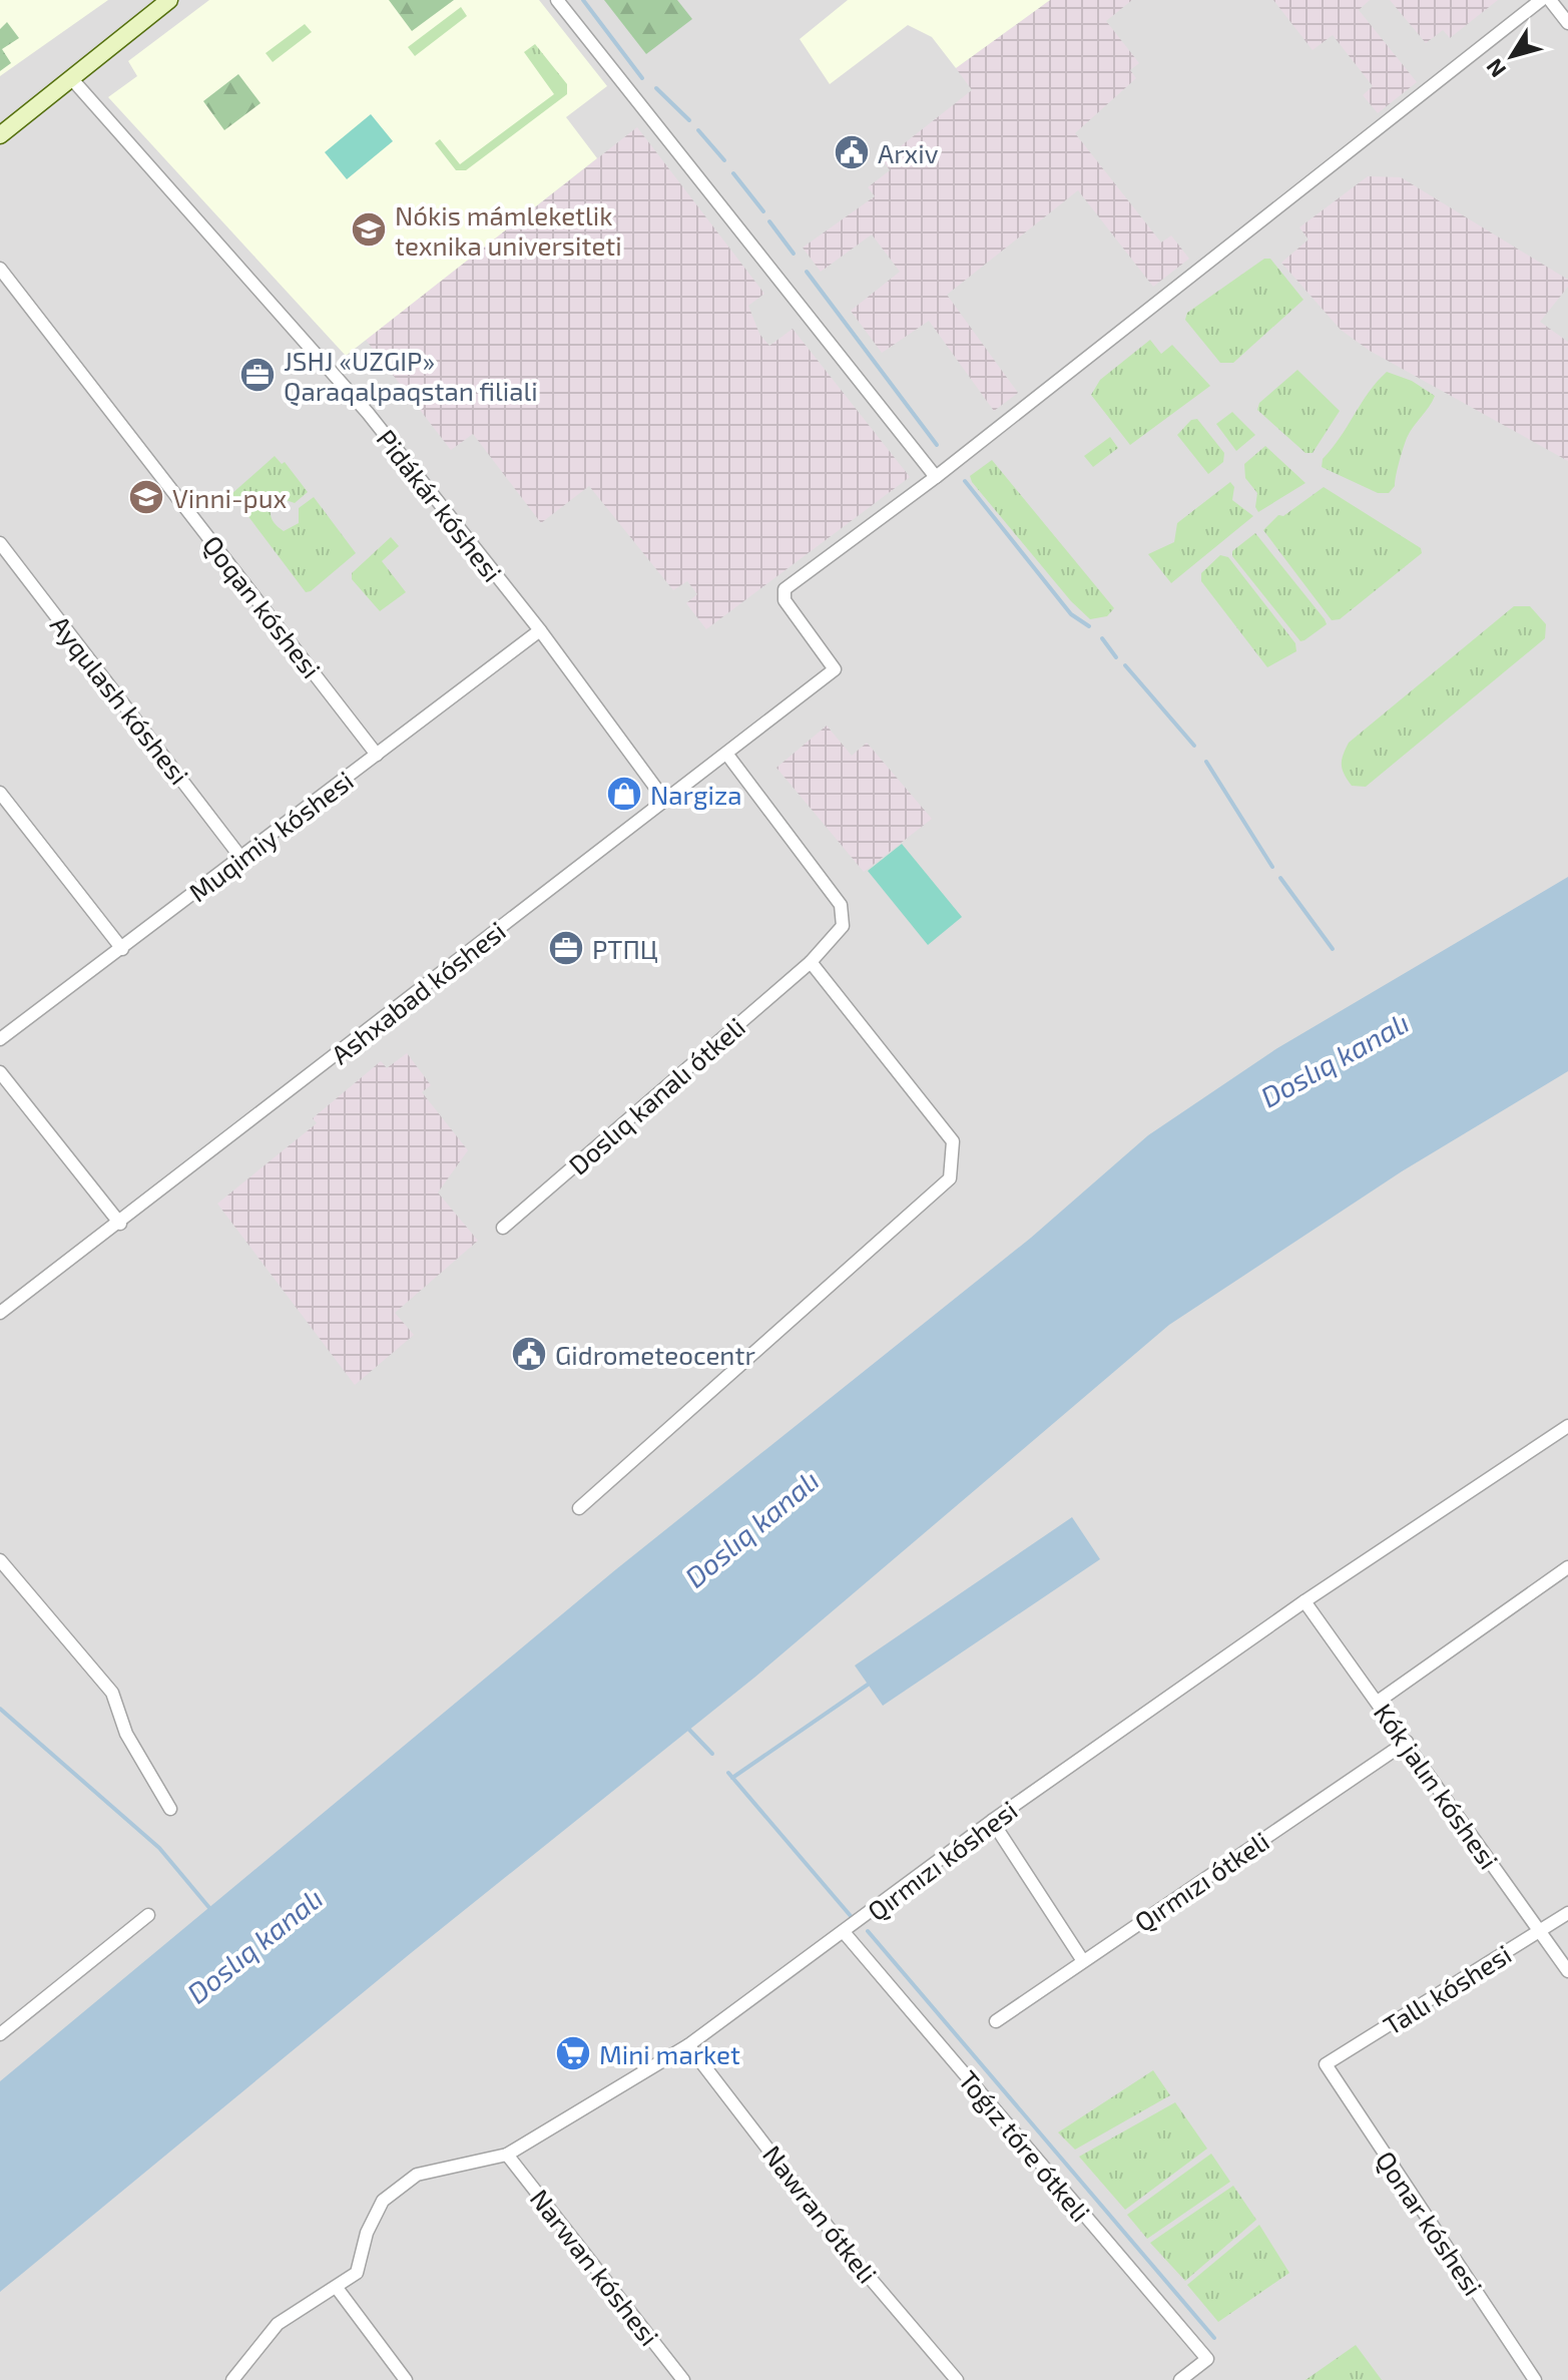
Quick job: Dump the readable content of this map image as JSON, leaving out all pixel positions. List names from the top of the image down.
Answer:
{
  "streets": {
    "street": [
      "Pidákár kóshesi",
      "Qoqan kóshesi",
      "Ayqulash kóshesi",
      "Muqimiy kóshesi",
      "Ashxabad kóshesi",
      "Doslıq kanalı ótkeli",
      "Kók jalın kóshesi",
      "Qırmızı kóshesi",
      "Qırmızı ótkeli",
      "Tallı kóshesi",
      "Toǵız tóre ótkeli",
      "Nawran ótkeli",
      "Qonar kóshesi",
      "Narwan kóshesi"
    ]
  },
  "crossings": [
    ["Pidákár kóshesi", "Muqimiy kóshesi"],
    ["Pidákár kóshesi", "Ashxabad kóshesi"],
    ["Qoqan kóshesi", "Muqimiy kóshesi"],
    ["Ayqulash kóshesi", "Muqimiy kóshesi"],
    ["Ashxabad kóshesi", "Doslıq kanalı ótkeli"],
    ["Kók jalın kóshesi", "Qırmızı kóshesi"],
    ["Kók jalın kóshesi", "Qırmızı ótkeli"],
    ["Kók jalın kóshesi", "Tallı kóshesi"],
    ["Qırmızı kóshesi", "Toǵız tóre ótkeli"],
    ["Qırmızı kóshesi", "Nawran ótkeli"],
    ["Qırmızı kóshesi", "Narwan kóshesi"],
    ["Tallı kóshesi", "Qonar kóshesi"]
  ],
  "water": ["Doslıq kanalı"],
  "places": {
    "public building": ["Arxiv", "Gidrometeocentr"],
    "school or university": ["Nókis mámleketlik texnika universiteti", "Vinni-pux"],
    "office": ["JSHJ «UZGIP» Qaraqalpaqstan filiali", "РТПЦ"],
    "shop": ["Nargiza"],
    "supermarket": ["Mini market"]
  },
  "north": "bottom left"
}
